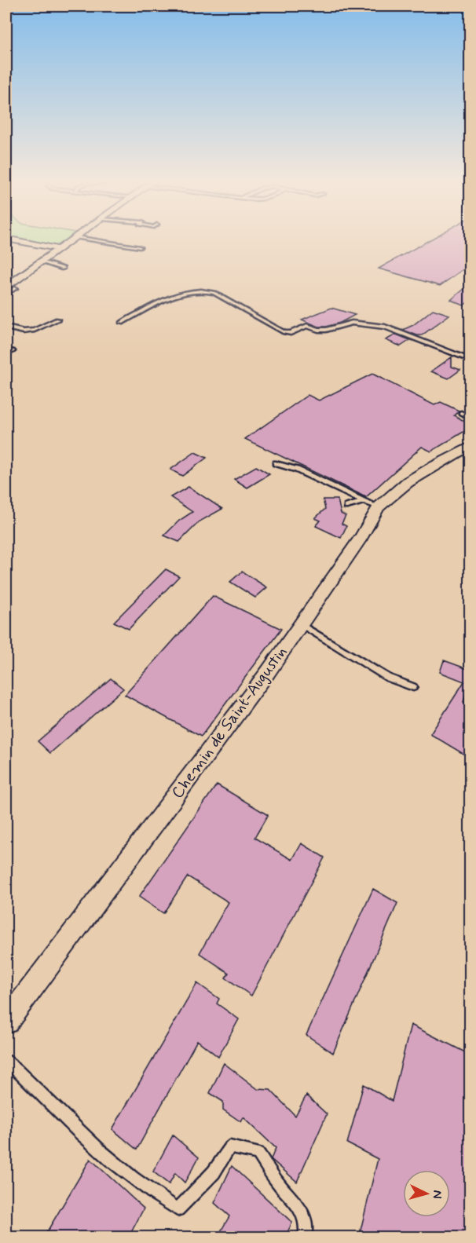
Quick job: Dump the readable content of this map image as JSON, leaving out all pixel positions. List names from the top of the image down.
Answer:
{
  "streets": {
    "street": ["Chemin de Saint-Augustin"]
  },
  "north": "right"
}
